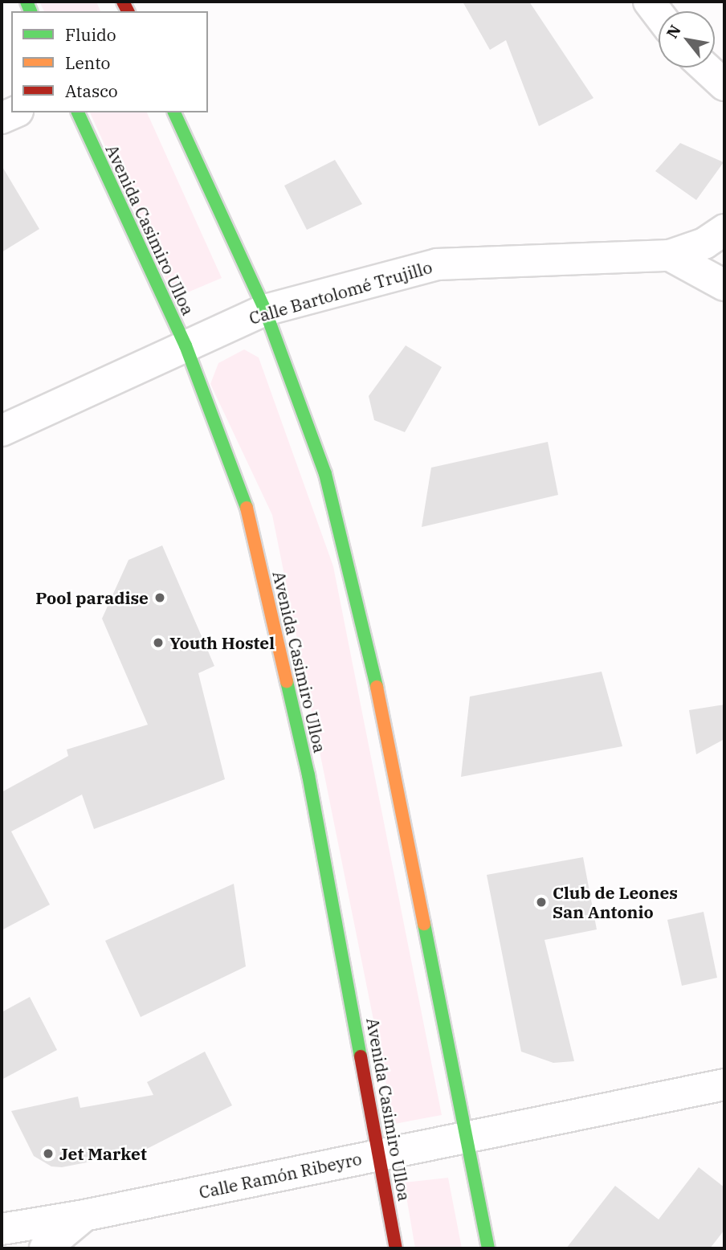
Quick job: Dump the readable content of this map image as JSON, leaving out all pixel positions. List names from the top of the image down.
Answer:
{
  "streets": {
    "main road": ["Avenida Casimiro Ulloa"],
    "street": ["Calle Bartolomé Trujillo", "Calle Ramón Ribeyro"]
  },
  "crossings": [
    ["Avenida Casimiro Ulloa", "Calle Bartolomé Trujillo"],
    ["Avenida Casimiro Ulloa", "Calle Ramón Ribeyro"]
  ],
  "places": [
    "Pool paradise",
    "Youth Hostel",
    "Club de Leones San Antonio",
    "Jet Market"
  ],
  "legend": ["Fluido", "Lento", "Atasco"],
  "north": "top left"
}
